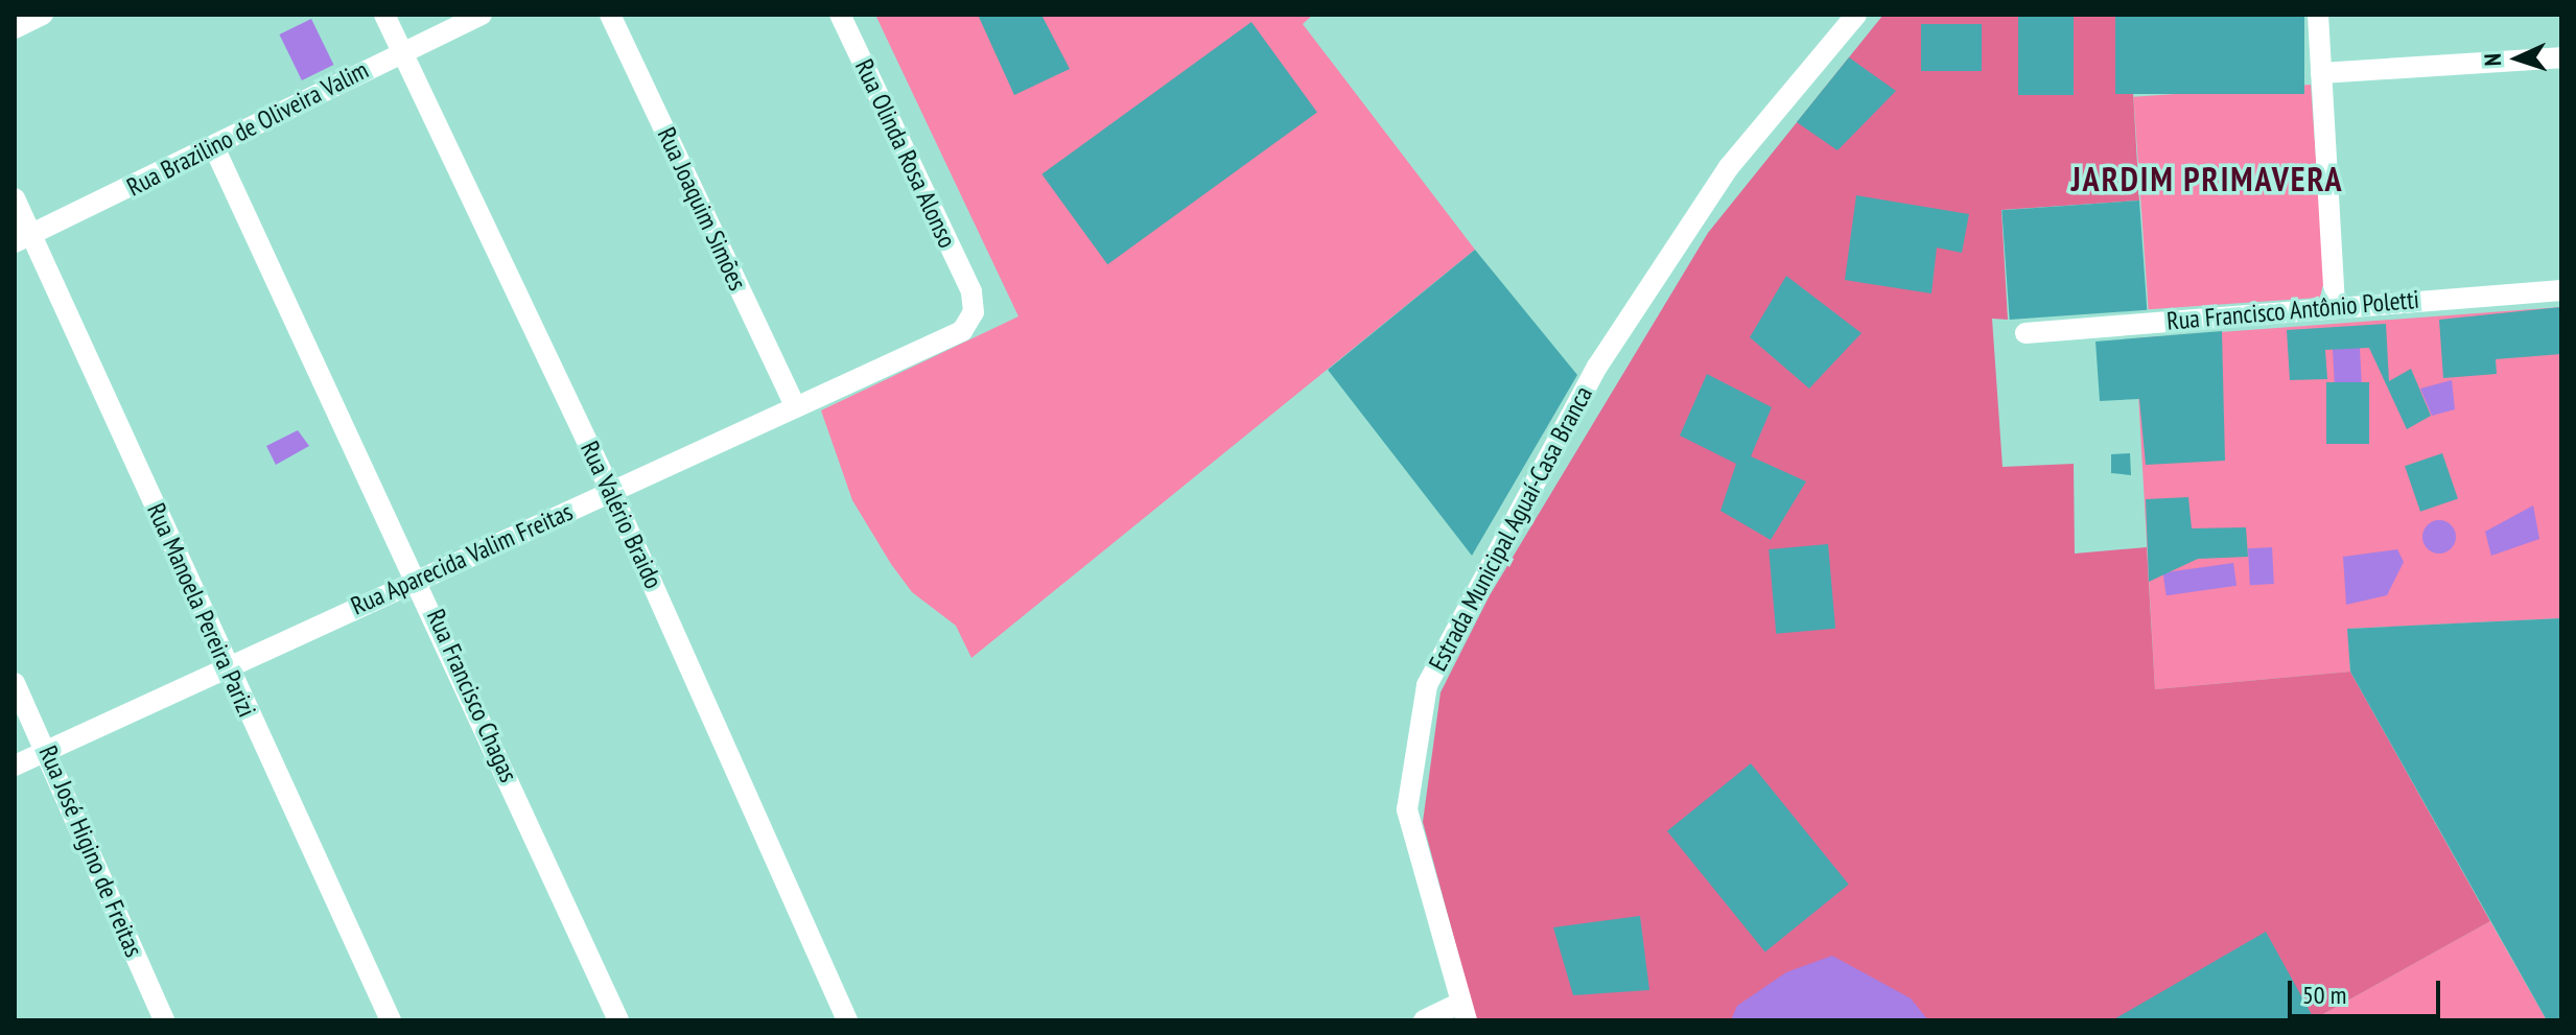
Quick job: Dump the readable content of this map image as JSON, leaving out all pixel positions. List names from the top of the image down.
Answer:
{
  "streets": {
    "street": [
      "Rua Brazilino de Oliveira Valim",
      "Rua Olinda Rosa Alonso",
      "Rua Joaquim Simões",
      "Rua Francisco Antônio Poletti",
      "Rua Valério Braido",
      "Estrada Municipal Aguaí-Casa Branca",
      "Rua Aparecida Valim Freitas",
      "Rua Manoela Pereira Parizi",
      "Rua Francisco Chagas",
      "Rua José Higino de Freitas"
    ]
  },
  "crossings": [
    ["Rua Brazilino de Oliveira Valim", "Rua Valério Braido"],
    ["Rua Brazilino de Oliveira Valim", "Rua Manoela Pereira Parizi"],
    ["Rua Brazilino de Oliveira Valim", "Rua Francisco Chagas"],
    ["Rua Olinda Rosa Alonso", "Rua Aparecida Valim Freitas"],
    ["Rua Joaquim Simões", "Rua Aparecida Valim Freitas"],
    ["Rua Valério Braido", "Rua Aparecida Valim Freitas"],
    ["Rua Aparecida Valim Freitas", "Rua Manoela Pereira Parizi"],
    ["Rua Aparecida Valim Freitas", "Rua Francisco Chagas"],
    ["Rua Aparecida Valim Freitas", "Rua José Higino de Freitas"]
  ],
  "districts": ["JARDIM PRIMAVERA"],
  "scale_bar": "50 m",
  "north": "left"
}
